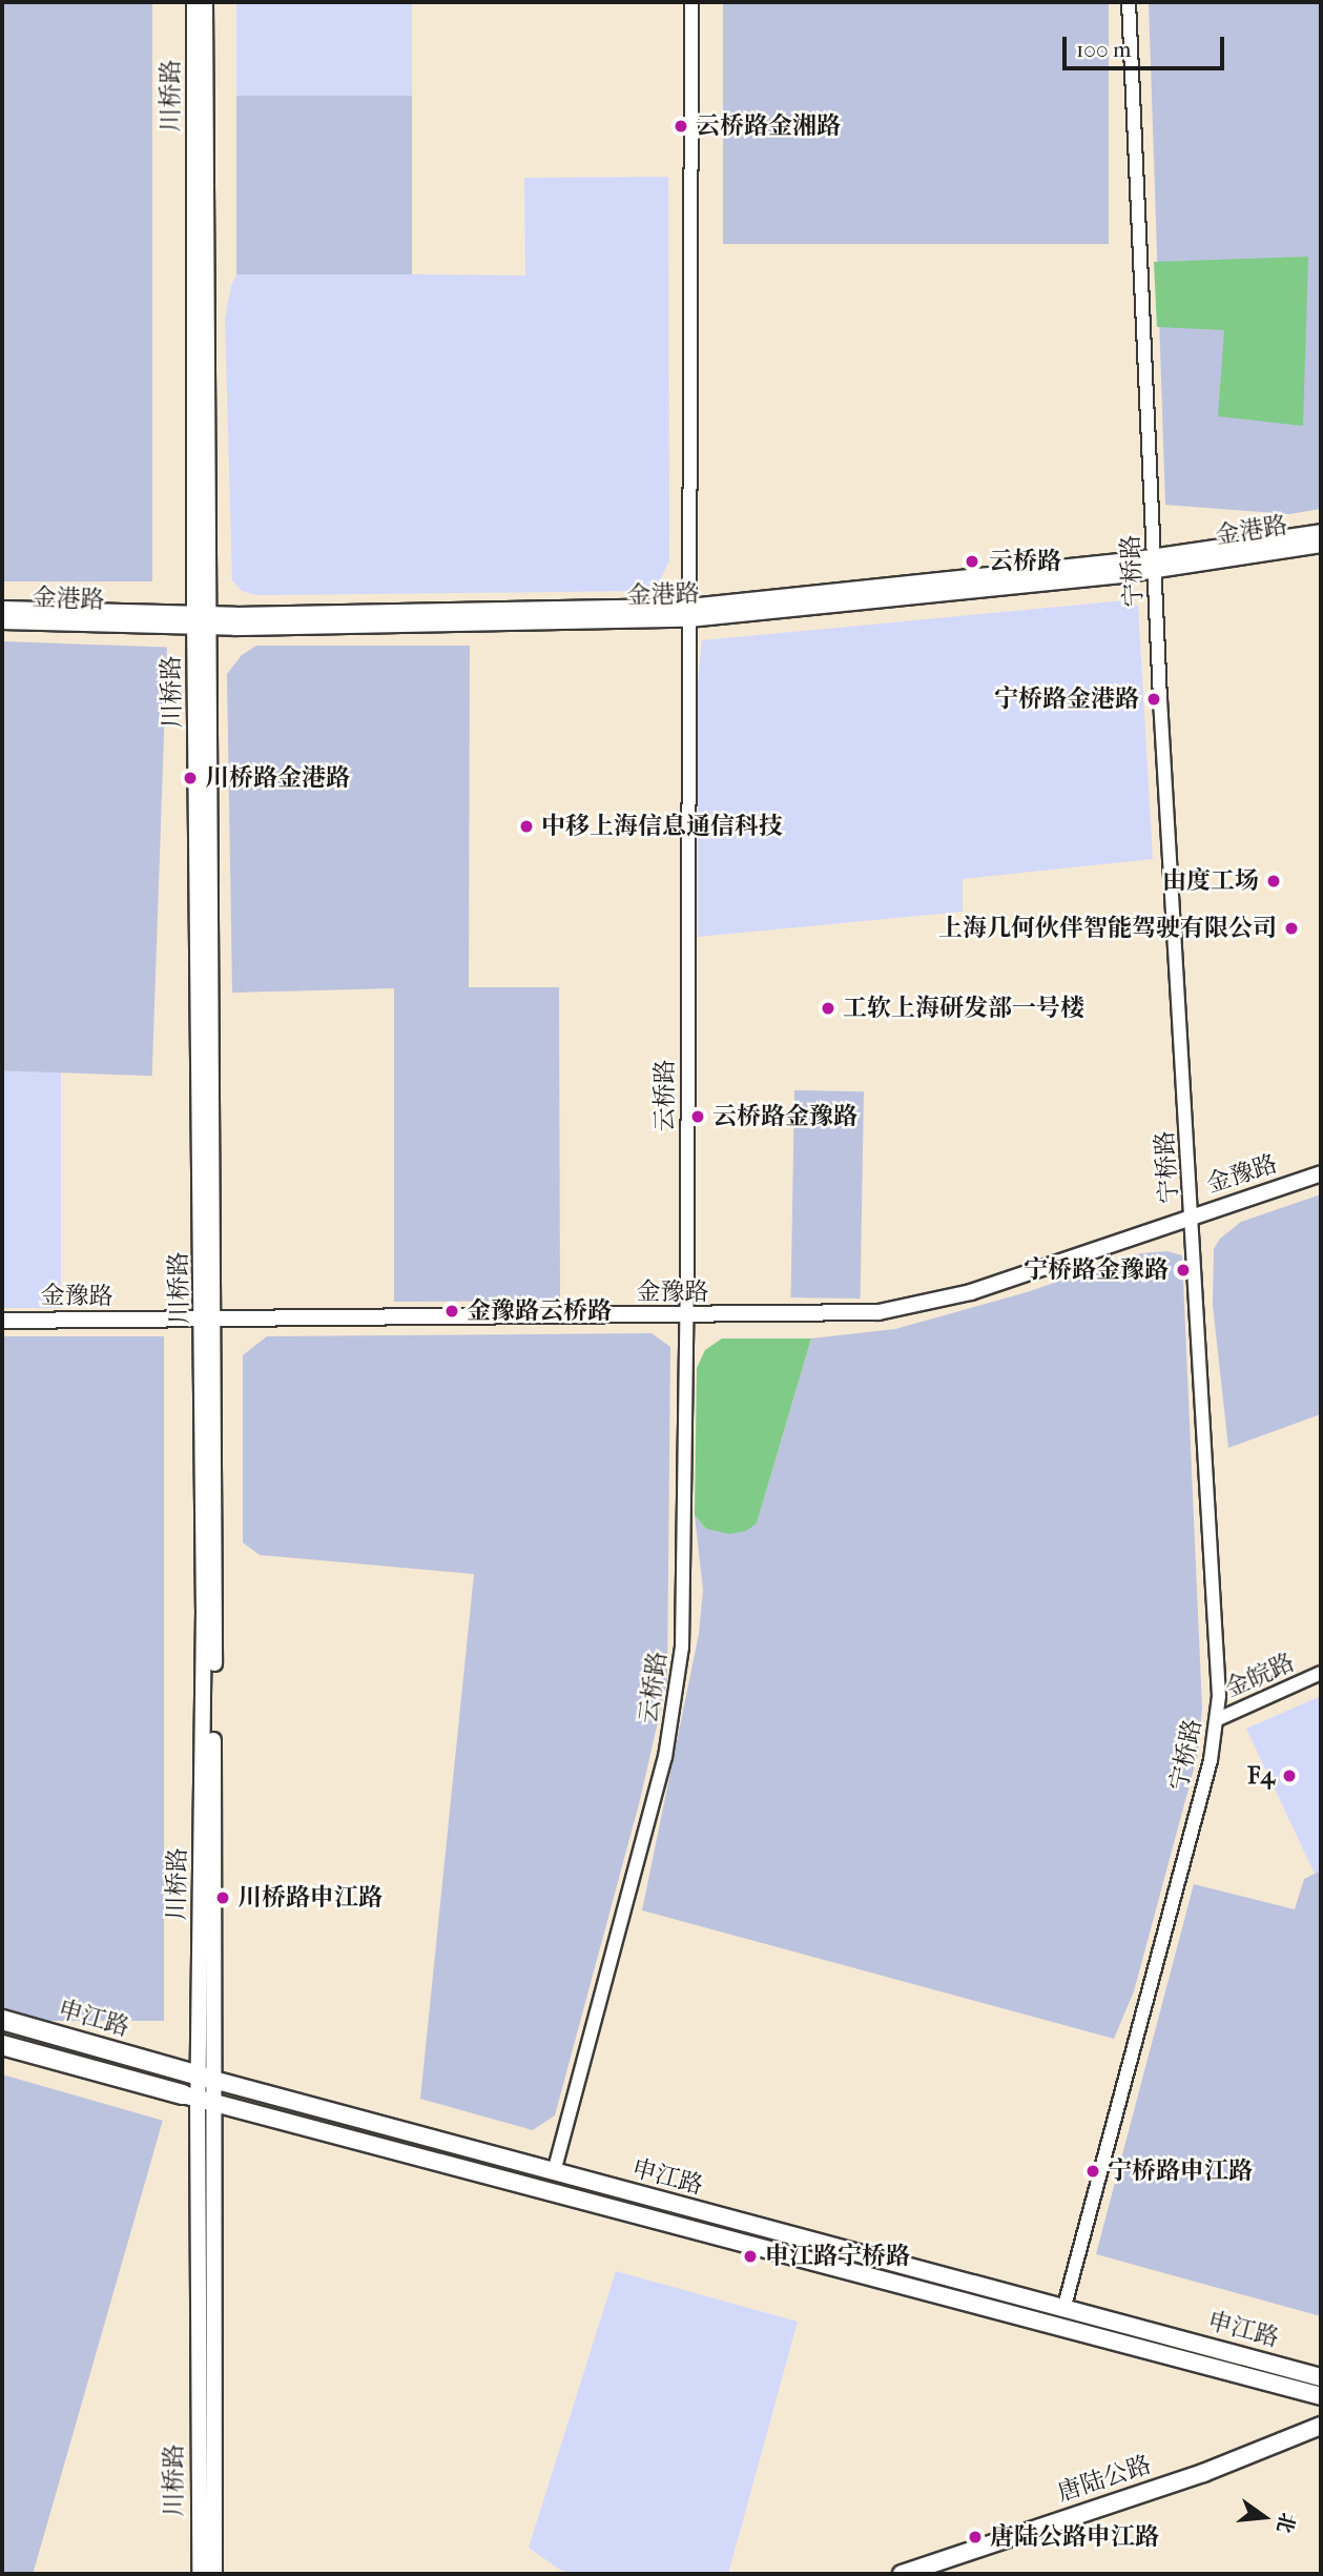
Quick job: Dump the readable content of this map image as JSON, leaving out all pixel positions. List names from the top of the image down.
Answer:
{
  "streets": {
    "main road": ["申江路", "唐陆公路"],
    "street": [
      "川桥路",
      "金港路",
      "宁桥路",
      "云桥路",
      "金豫路",
      "金皖路"
    ]
  },
  "crossings": [
    ["川桥路", "金港路"],
    ["川桥路", "金豫路"],
    ["川桥路", "申江路"],
    ["金港路", "宁桥路"],
    ["金港路", "云桥路"],
    ["宁桥路", "金豫路"],
    ["宁桥路", "金皖路"],
    ["宁桥路", "申江路"],
    ["云桥路", "金豫路"],
    ["云桥路", "申江路"]
  ],
  "places": [
    "云桥路金湘路",
    "云桥路",
    "宁桥路金港路",
    "川桥路金港路",
    "中移上海信息通信科技",
    "由度工场",
    "上海几何伙伴智能驾驶有限公司",
    "工软上海研发部一号楼",
    "云桥路金豫路",
    "宁桥路金豫路",
    "金豫路云桥路",
    "F4",
    "川桥路申江路",
    "宁桥路申江路",
    "申江路宁桥路",
    "唐陆公路申江路"
  ],
  "scale_bar": "100 m",
  "north": "right"
}
